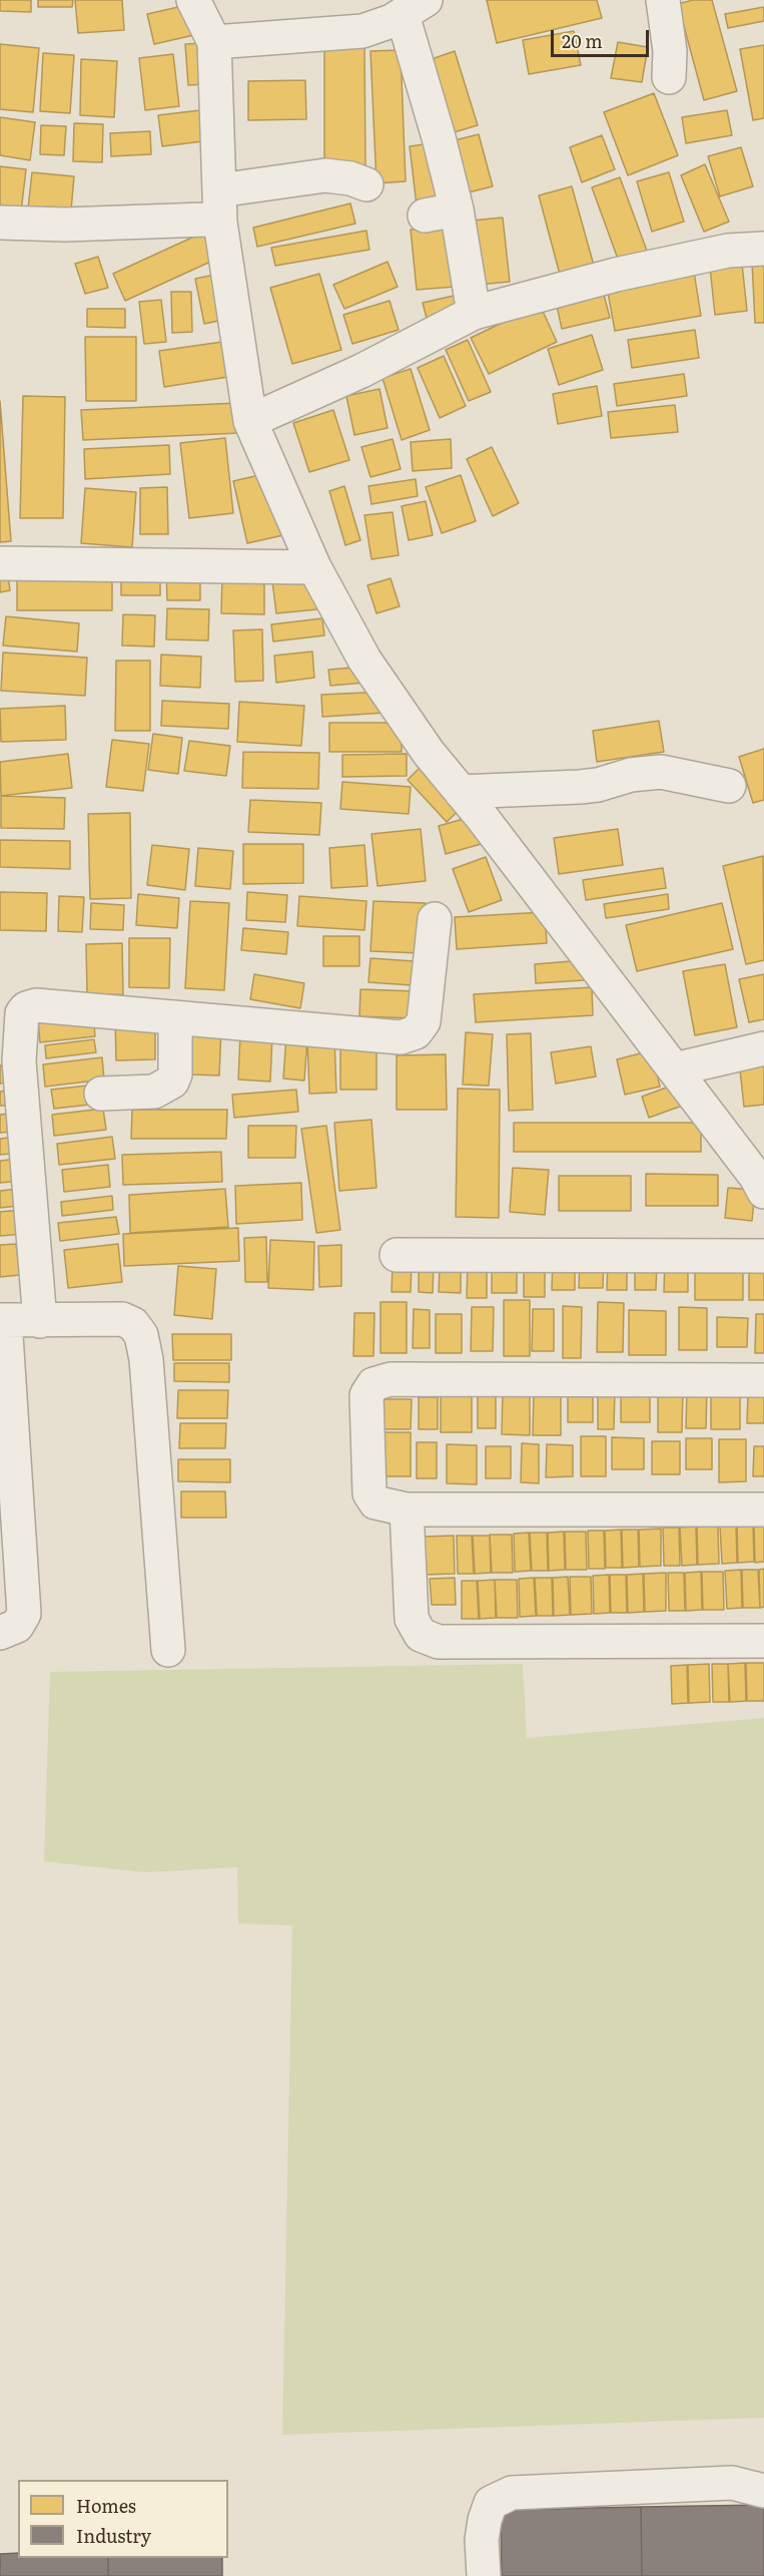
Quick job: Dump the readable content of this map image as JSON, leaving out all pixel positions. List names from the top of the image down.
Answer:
{
  "legend": ["Homes", "Industry"],
  "scale_bar": "20 m"
}
